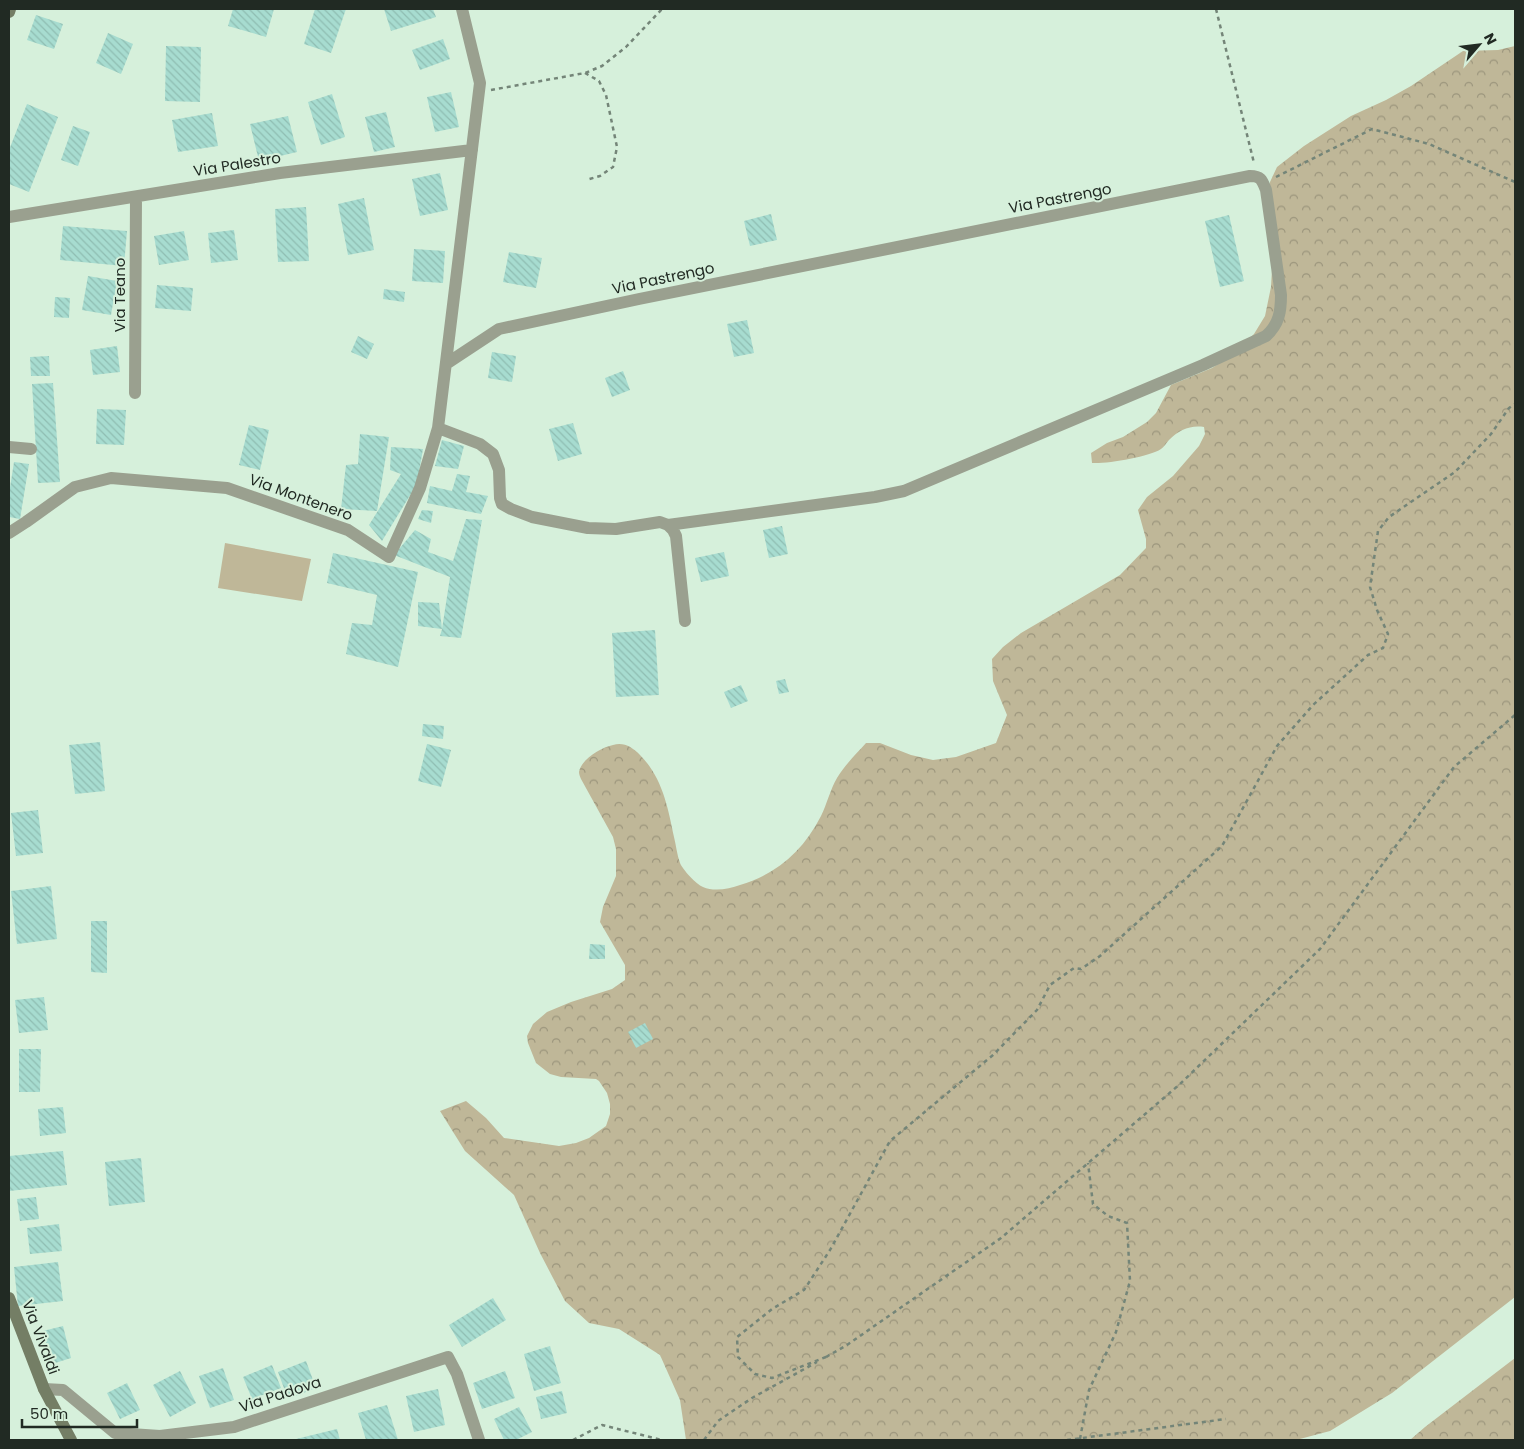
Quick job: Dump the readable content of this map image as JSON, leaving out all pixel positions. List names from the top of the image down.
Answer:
{
  "streets": {
    "street": [
      "Via Palestro",
      "Via Pastrengo",
      "Via Teano",
      "Via Montenero",
      "Via Vivaldi",
      "Via Padova"
    ]
  },
  "crossings": [
    ["Via Palestro", "Via Teano"],
    ["Via Pastrengo", "Via Montenero"],
    ["Via Vivaldi", "Via Padova"]
  ],
  "scale_bar": "50 m",
  "north": "top right"
}
